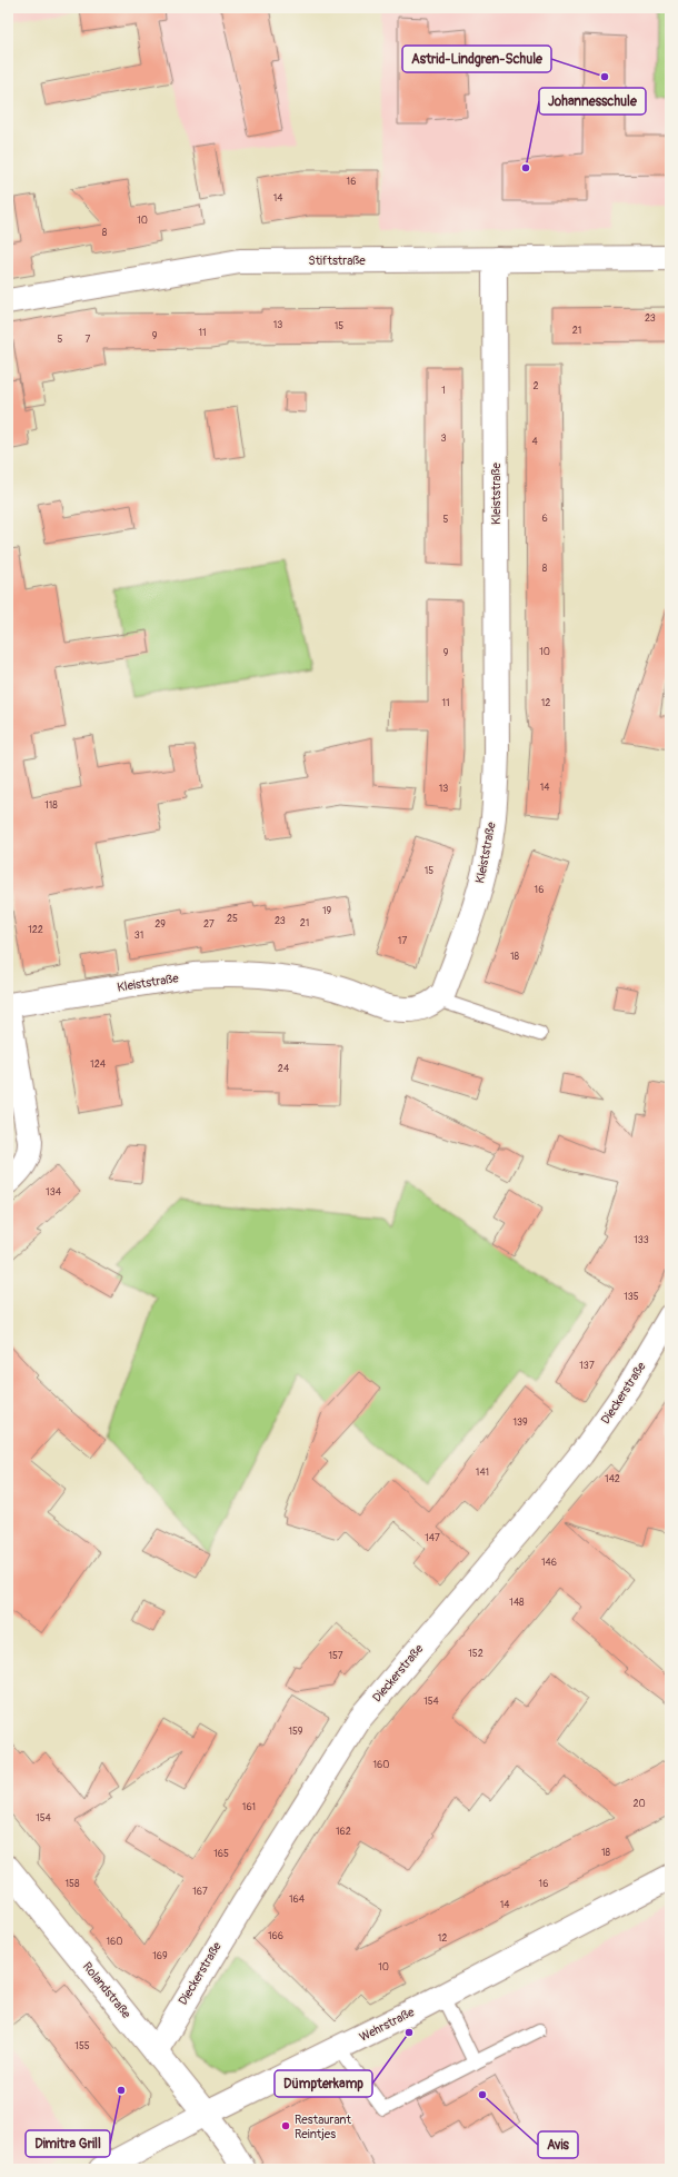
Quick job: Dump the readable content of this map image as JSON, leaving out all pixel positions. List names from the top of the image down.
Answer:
{
  "streets": {
    "street": [
      "Stiftstraße",
      "Kleiststraße",
      "Dieckerstraße",
      "Rolandstraße",
      "Wehrstraße"
    ]
  },
  "crossings": [
    ["Stiftstraße", "Kleiststraße"],
    ["Dieckerstraße", "Rolandstraße"],
    ["Rolandstraße", "Wehrstraße"]
  ],
  "places": [
    "Astrid-Lindgren-Schule",
    "Johannesschule",
    "Dümpterkamp",
    "Dimitra Grill",
    "Avis",
    "Restaurant Reintjes"
  ],
  "house_numbers": [
    "16",
    "14",
    "10",
    "8",
    "23",
    "13",
    "15",
    "21",
    "11",
    "9",
    "5",
    "7",
    "2",
    "1",
    "3",
    "4",
    "6",
    "5",
    "8",
    "10",
    "9",
    "11",
    "12",
    "14",
    "13",
    "118",
    "15",
    "16",
    "19",
    "25",
    "23",
    "21",
    "29",
    "27",
    "122",
    "31",
    "17",
    "18",
    "124",
    "24",
    "134",
    "133",
    "135",
    "137",
    "139",
    "141",
    "142",
    "147",
    "146",
    "148",
    "152",
    "157",
    "154",
    "159",
    "160",
    "20",
    "161",
    "154",
    "162",
    "18",
    "165",
    "158",
    "16",
    "167",
    "164",
    "14",
    "166",
    "12",
    "160",
    "169",
    "10",
    "155"
  ]
}
